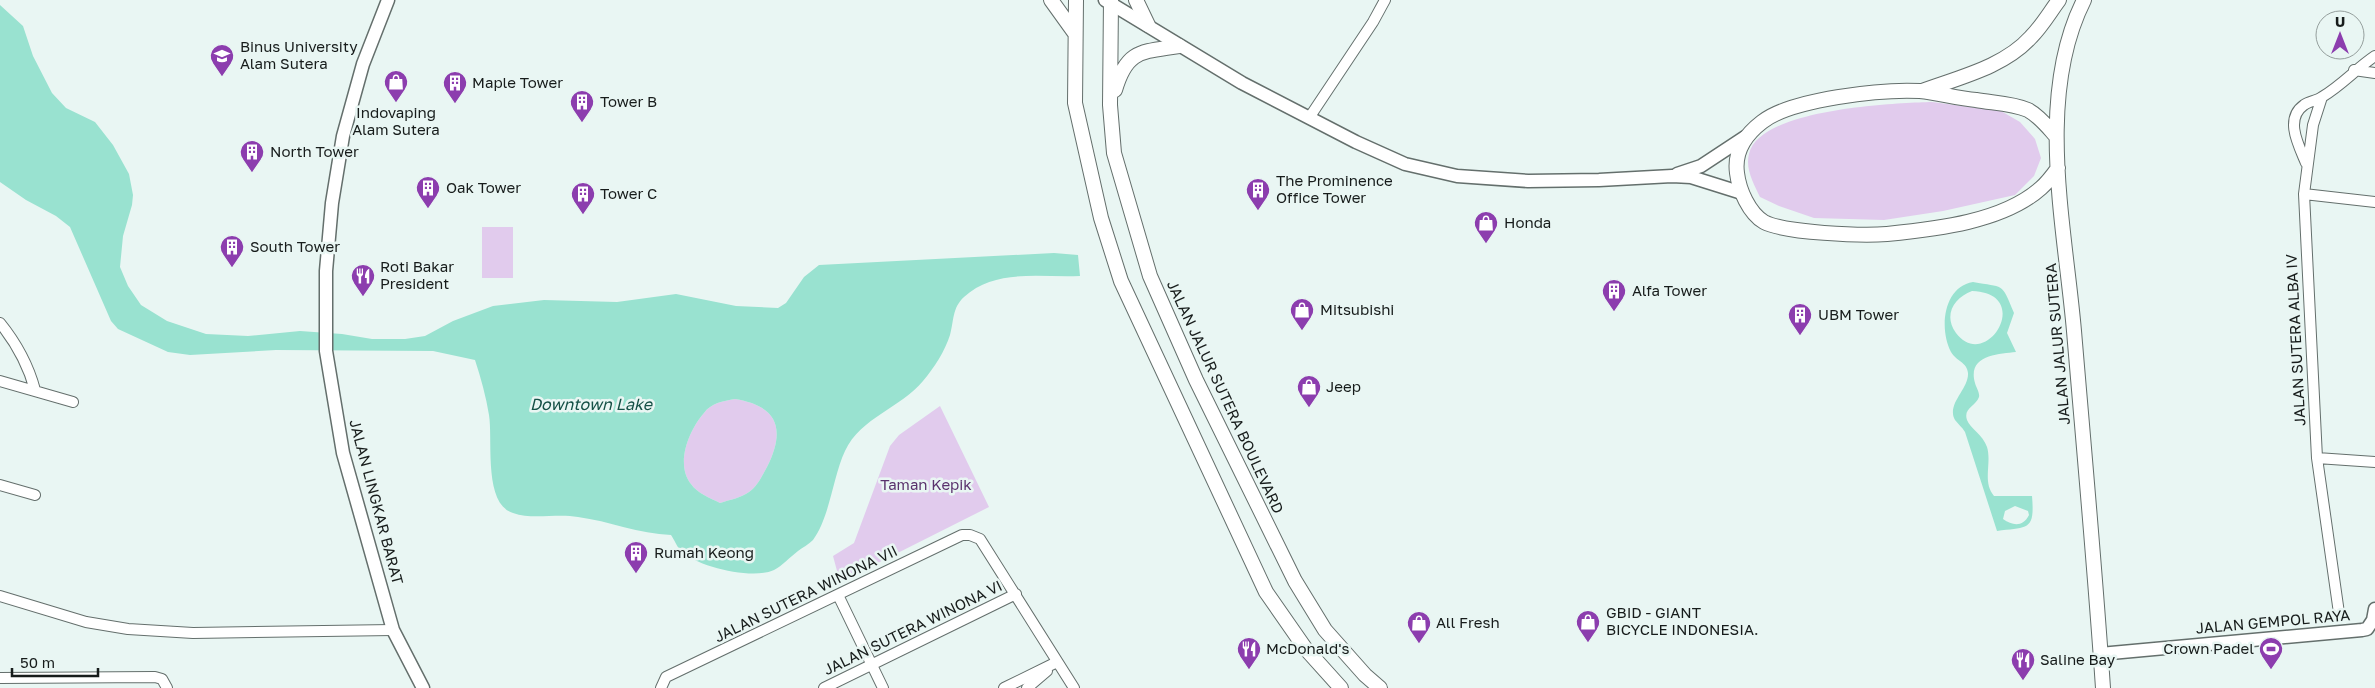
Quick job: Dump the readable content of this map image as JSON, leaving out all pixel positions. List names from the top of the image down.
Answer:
{
  "streets": {
    "main road": ["JALAN JALUR SUTERA", "JALAN JALUR SUTERA BOULEVARD"],
    "street": [
      "JALAN SUTERA ALBA IV",
      "JALAN LINGKAR BARAT",
      "JALAN SUTERA WINONA VII",
      "JALAN GEMPOL RAYA",
      "JALAN SUTERA WINONA VI"
    ]
  },
  "crossings": [
    ["JALAN JALUR SUTERA", "JALAN GEMPOL RAYA"],
    ["JALAN SUTERA WINONA VII", "JALAN SUTERA WINONA VI"]
  ],
  "water": ["Downtown Lake"],
  "parks": ["Taman Kepik"],
  "places": {
    "school or university": ["Binus University Alam Sutera"],
    "shop": [
      "Indovaping Alam Sutera",
      "Honda",
      "Mitsubishi",
      "Jeep",
      "GBID - GIANT BICYCLE INDONESIA.",
      "All Fresh"
    ],
    "building": [
      "Maple Tower",
      "Tower B",
      "North Tower",
      "Oak Tower",
      "The Prominence Office Tower",
      "Tower C",
      "South Tower",
      "Alfa Tower",
      "UBM Tower",
      "Rumah Keong"
    ],
    "restaurant": ["Roti Bakar President", "McDonald's", "Saline Bay"],
    "sports": ["Crown Padel"]
  },
  "scale_bar": "50 m",
  "north": "top"
}
